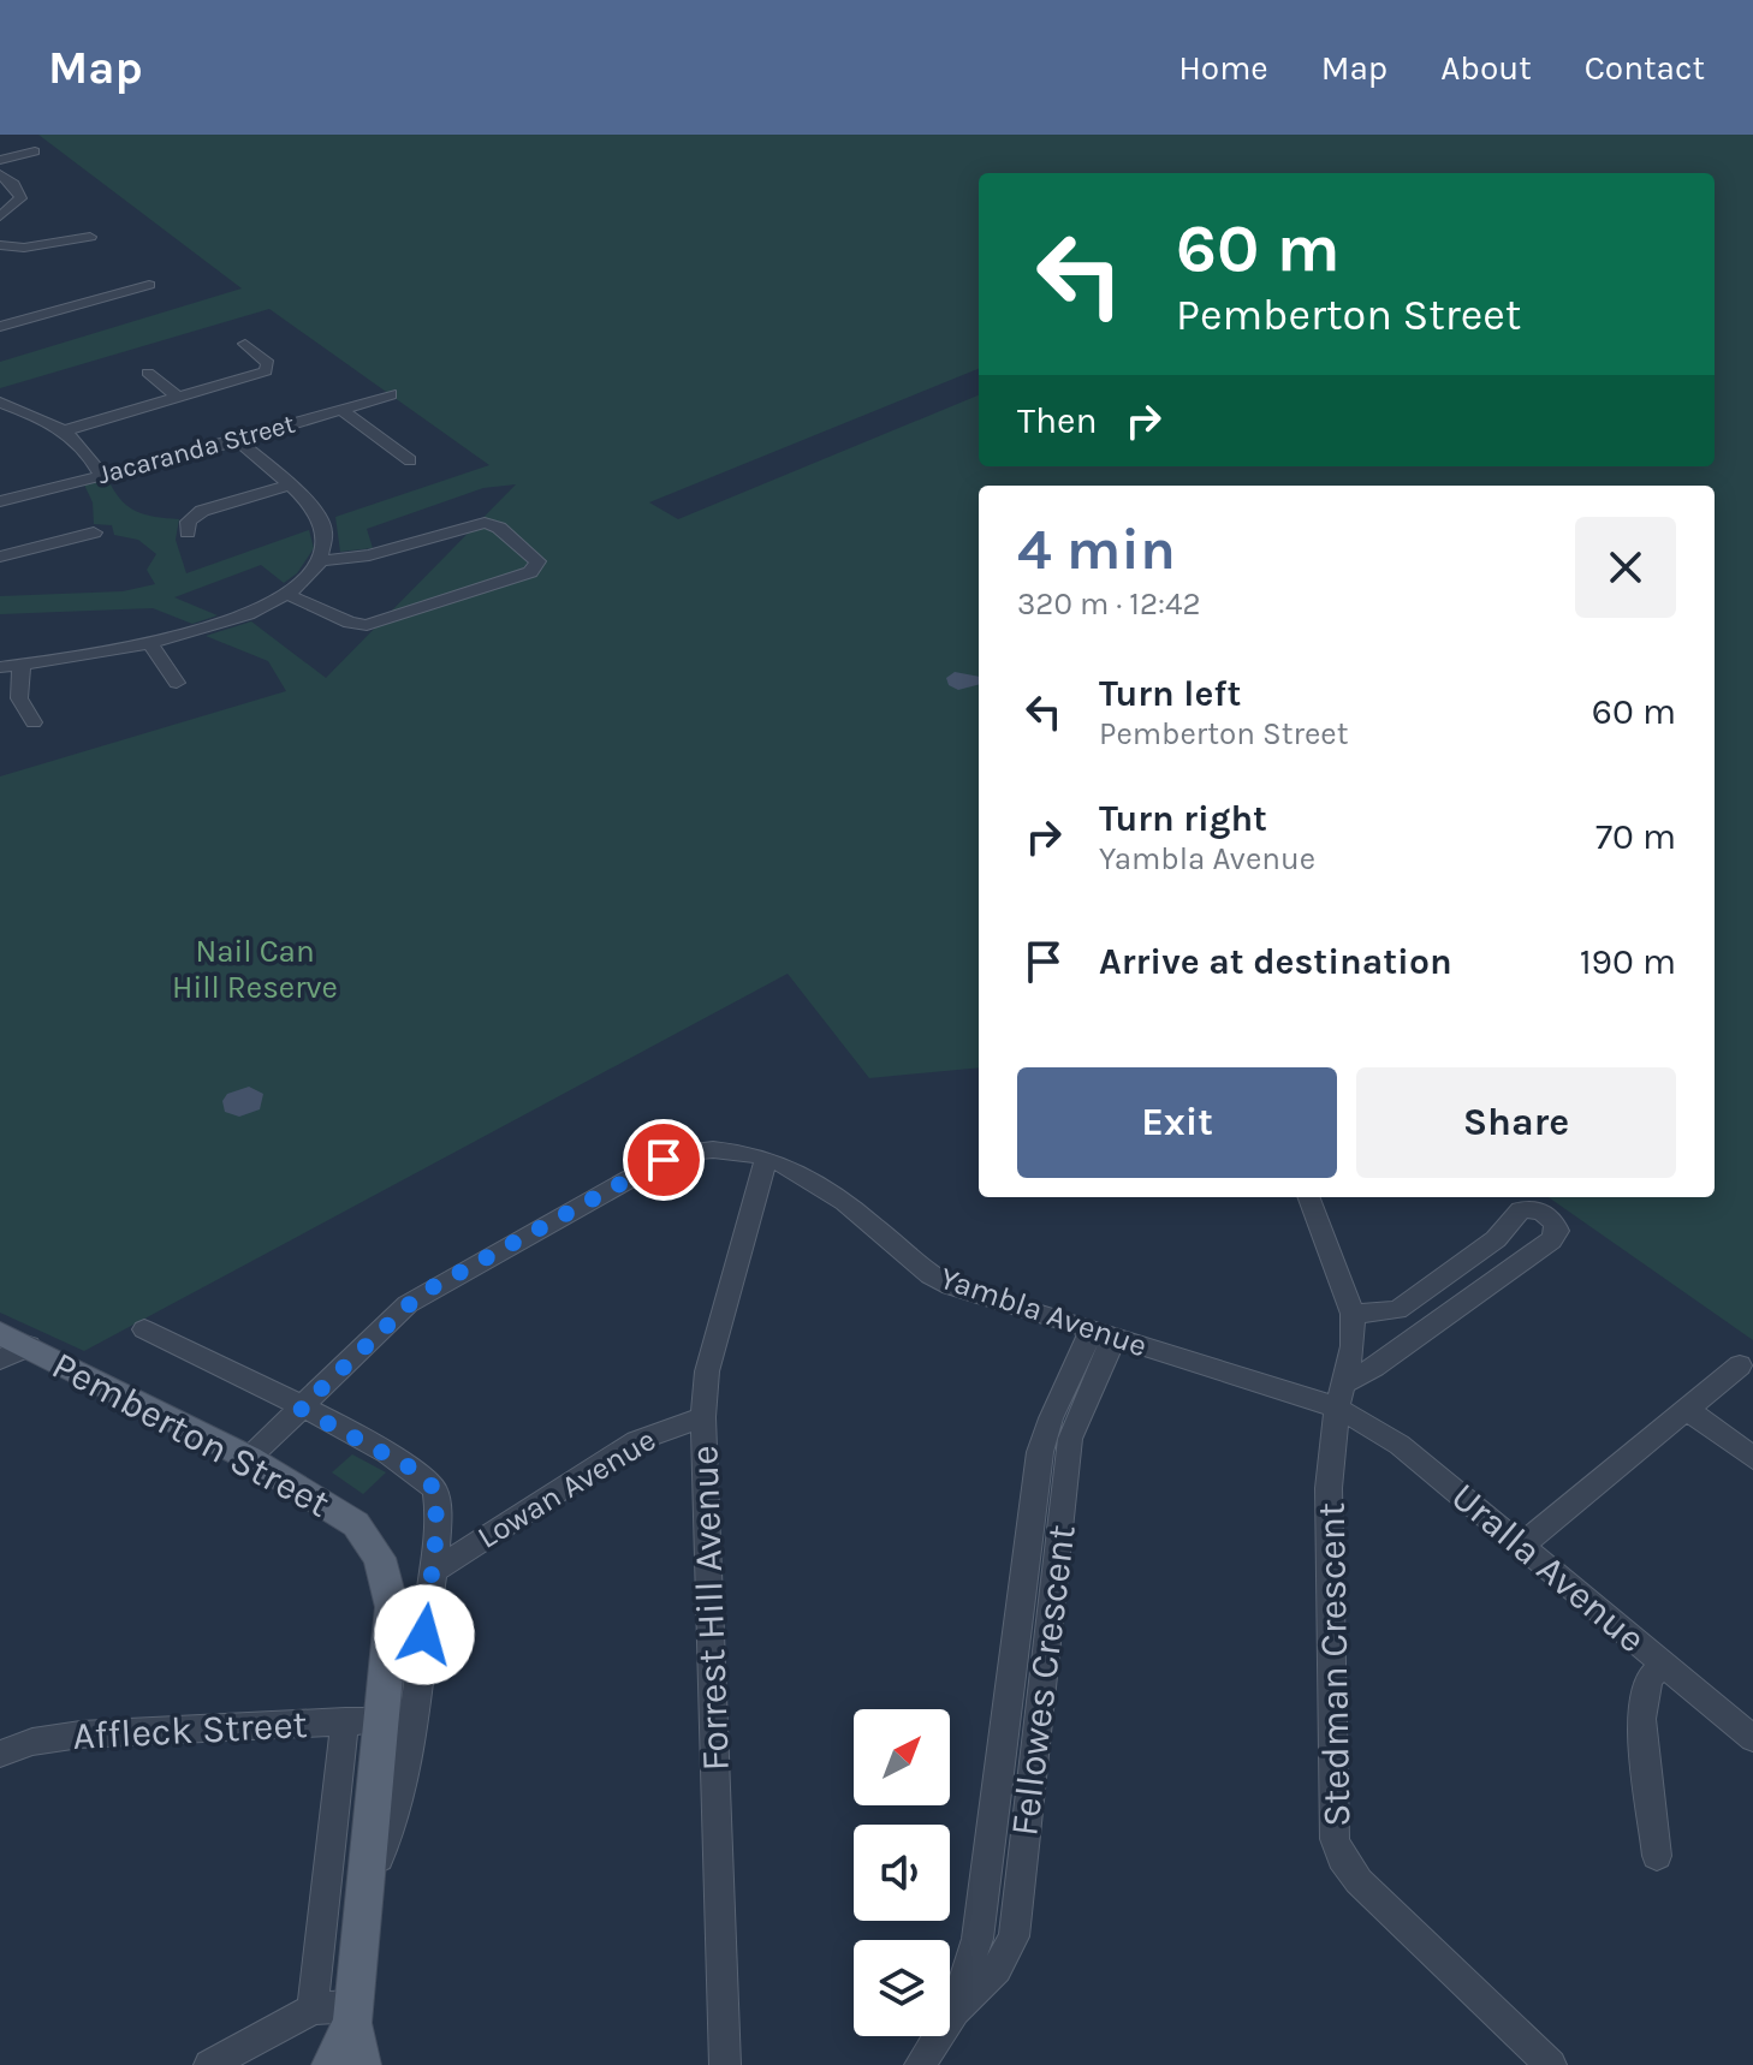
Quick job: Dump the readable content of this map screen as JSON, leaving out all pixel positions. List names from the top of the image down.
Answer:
{
  "streets": {
    "main road": ["Pemberton Street"],
    "street": [
      "Jacaranda Street",
      "Yambla Avenue",
      "Lowan Avenue",
      "Uralla Avenue",
      "Forrest Hill Avenue",
      "Stedman Crescent",
      "Fellowes Crescent",
      "Affleck Street"
    ]
  },
  "crossings": [
    ["Yambla Avenue", "Pemberton Street"],
    ["Yambla Avenue", "Uralla Avenue"],
    ["Yambla Avenue", "Forrest Hill Avenue"],
    ["Yambla Avenue", "Stedman Crescent"],
    ["Yambla Avenue", "Fellowes Crescent"],
    ["Pemberton Street", "Lowan Avenue"],
    ["Pemberton Street", "Affleck Street"],
    ["Lowan Avenue", "Forrest Hill Avenue"],
    ["Uralla Avenue", "Stedman Crescent"]
  ],
  "parks": ["Nail Can Hill Reserve"],
  "north": "top right",
  "page": {
    "header": "Map",
    "nav": [
      "Home",
      "Map",
      "About",
      "Contact"
    ],
    "turn": ["60 m", "Pemberton Street"],
    "then": "Then",
    "heading": ["4 min", "320 m · 12:42"],
    "list": [
      {
        "name": "Turn left",
        "note": "Pemberton Street",
        "value": "60 m"
      },
      {
        "name": "Turn right",
        "note": "Yambla Avenue",
        "value": "70 m"
      },
      {
        "name": "Arrive at destination",
        "value": "190 m"
      }
    ],
    "buttons": ["Exit", "Share"]
  }
}
